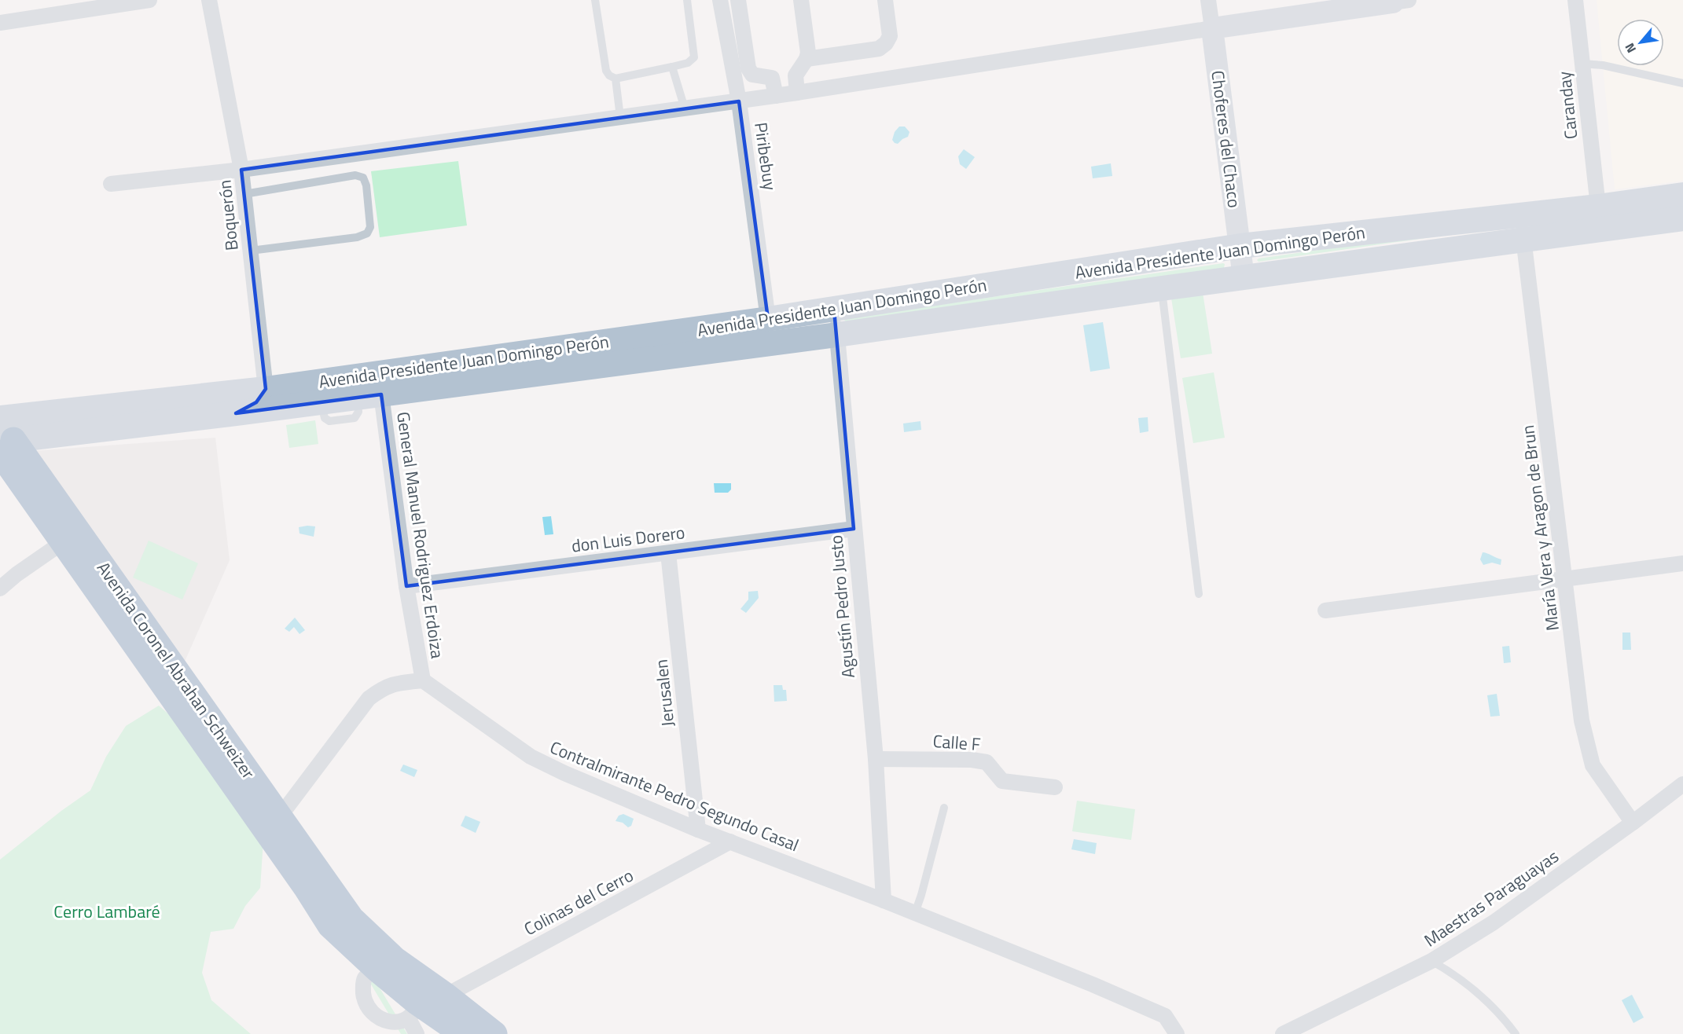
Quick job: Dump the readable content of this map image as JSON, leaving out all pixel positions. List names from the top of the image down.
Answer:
{
  "streets": {
    "highway": ["Avenida Coronel Abrahan Schweizer"],
    "main road": ["Choferes del Chaco", "Avenida Presidente Juan Domingo Perón"],
    "street": [
      "Caranday",
      "Piribebuy",
      "Boquerón",
      "María Vera y Aragon de Brun",
      "General Manuel Rodriguez Erdoiza",
      "don Luis Dorero",
      "Agustín Pedro Justo",
      "Jerusalen",
      "Calle F",
      "Contralmirante Pedro Segundo Casal",
      "Maestras Paraguayas",
      "Colinas del Cerro"
    ]
  },
  "crossings": [
    ["Caranday", "Avenida Presidente Juan Domingo Perón"],
    ["Choferes del Chaco", "Avenida Presidente Juan Domingo Perón"],
    ["Piribebuy", "Avenida Presidente Juan Domingo Perón"],
    ["Boquerón", "Avenida Presidente Juan Domingo Perón"],
    ["Avenida Presidente Juan Domingo Perón", "María Vera y Aragon de Brun"],
    ["Avenida Presidente Juan Domingo Perón", "General Manuel Rodriguez Erdoiza"],
    ["Avenida Presidente Juan Domingo Perón", "Agustín Pedro Justo"],
    ["Avenida Presidente Juan Domingo Perón", "Avenida Coronel Abrahan Schweizer"],
    ["María Vera y Aragon de Brun", "Maestras Paraguayas"],
    ["General Manuel Rodriguez Erdoiza", "don Luis Dorero"],
    ["General Manuel Rodriguez Erdoiza", "Contralmirante Pedro Segundo Casal"],
    ["don Luis Dorero", "Agustín Pedro Justo"],
    ["don Luis Dorero", "Jerusalen"],
    ["Agustín Pedro Justo", "Calle F"],
    ["Agustín Pedro Justo", "Contralmirante Pedro Segundo Casal"],
    ["Jerusalen", "Contralmirante Pedro Segundo Casal"],
    ["Contralmirante Pedro Segundo Casal", "Colinas del Cerro"]
  ],
  "parks": ["Cerro Lambaré"],
  "north": "bottom left"
}
